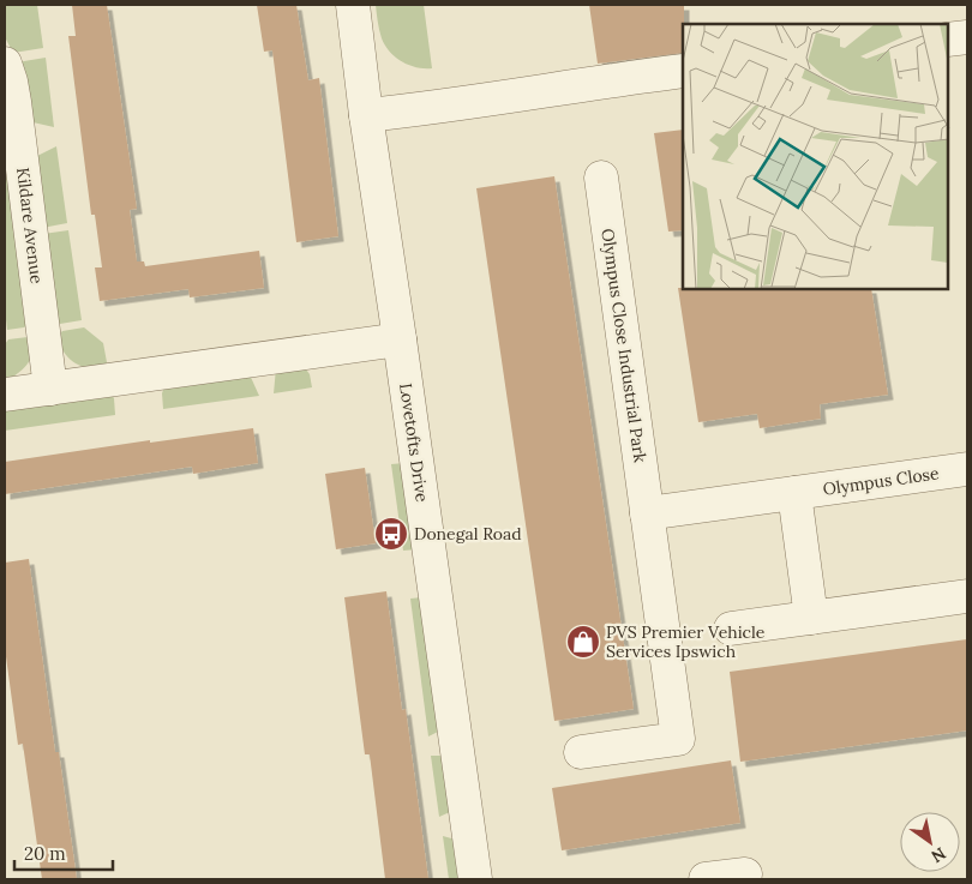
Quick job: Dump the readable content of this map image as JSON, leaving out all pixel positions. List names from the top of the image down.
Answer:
{
  "streets": {
    "street": [
      "Kildare Avenue",
      "Olympus Close Industrial Park",
      "Lovetofts Drive",
      "Olympus Close"
    ]
  },
  "crossings": [
    ["Olympus Close Industrial Park", "Olympus Close"]
  ],
  "places": {
    "bus stop": ["Donegal Road"],
    "shop": ["PVS Premier Vehicle Services Ipswich"]
  },
  "scale_bar": "20 m",
  "north": "bottom right"
}
